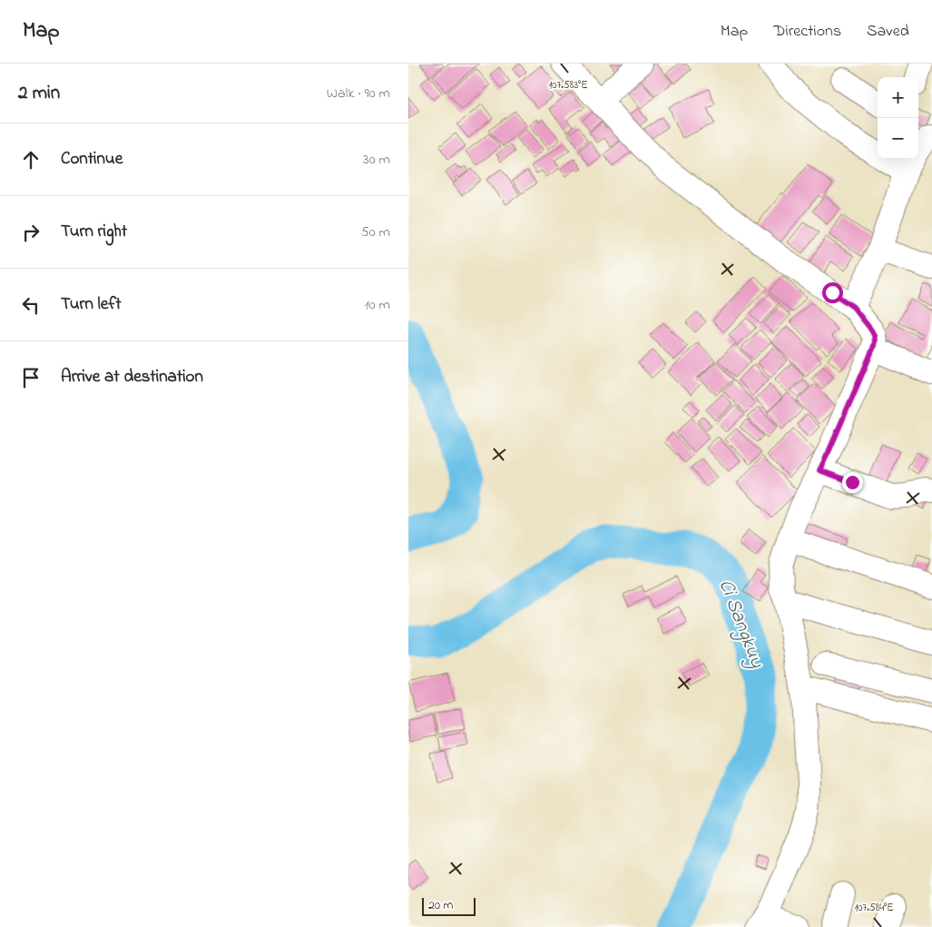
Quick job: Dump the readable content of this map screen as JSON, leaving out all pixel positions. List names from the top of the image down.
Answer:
{
  "water": ["Ci Sangkuy"],
  "scale_bar": "20 m",
  "page": {
    "header": "Map",
    "nav": ["Map", "Directions", "Saved"],
    "heading": ["2 min", "Walk · 90 m"],
    "map_buttons": ["+", "−"],
    "list": [
      ["Continue", "30 m"],
      ["Turn right", "50 m"],
      ["Turn left", "10 m"],
      "Arrive at destination"
    ],
    "scale": "20 m"
  },
  "coordinates": ["107.583°E", "107.584°E"]
}
